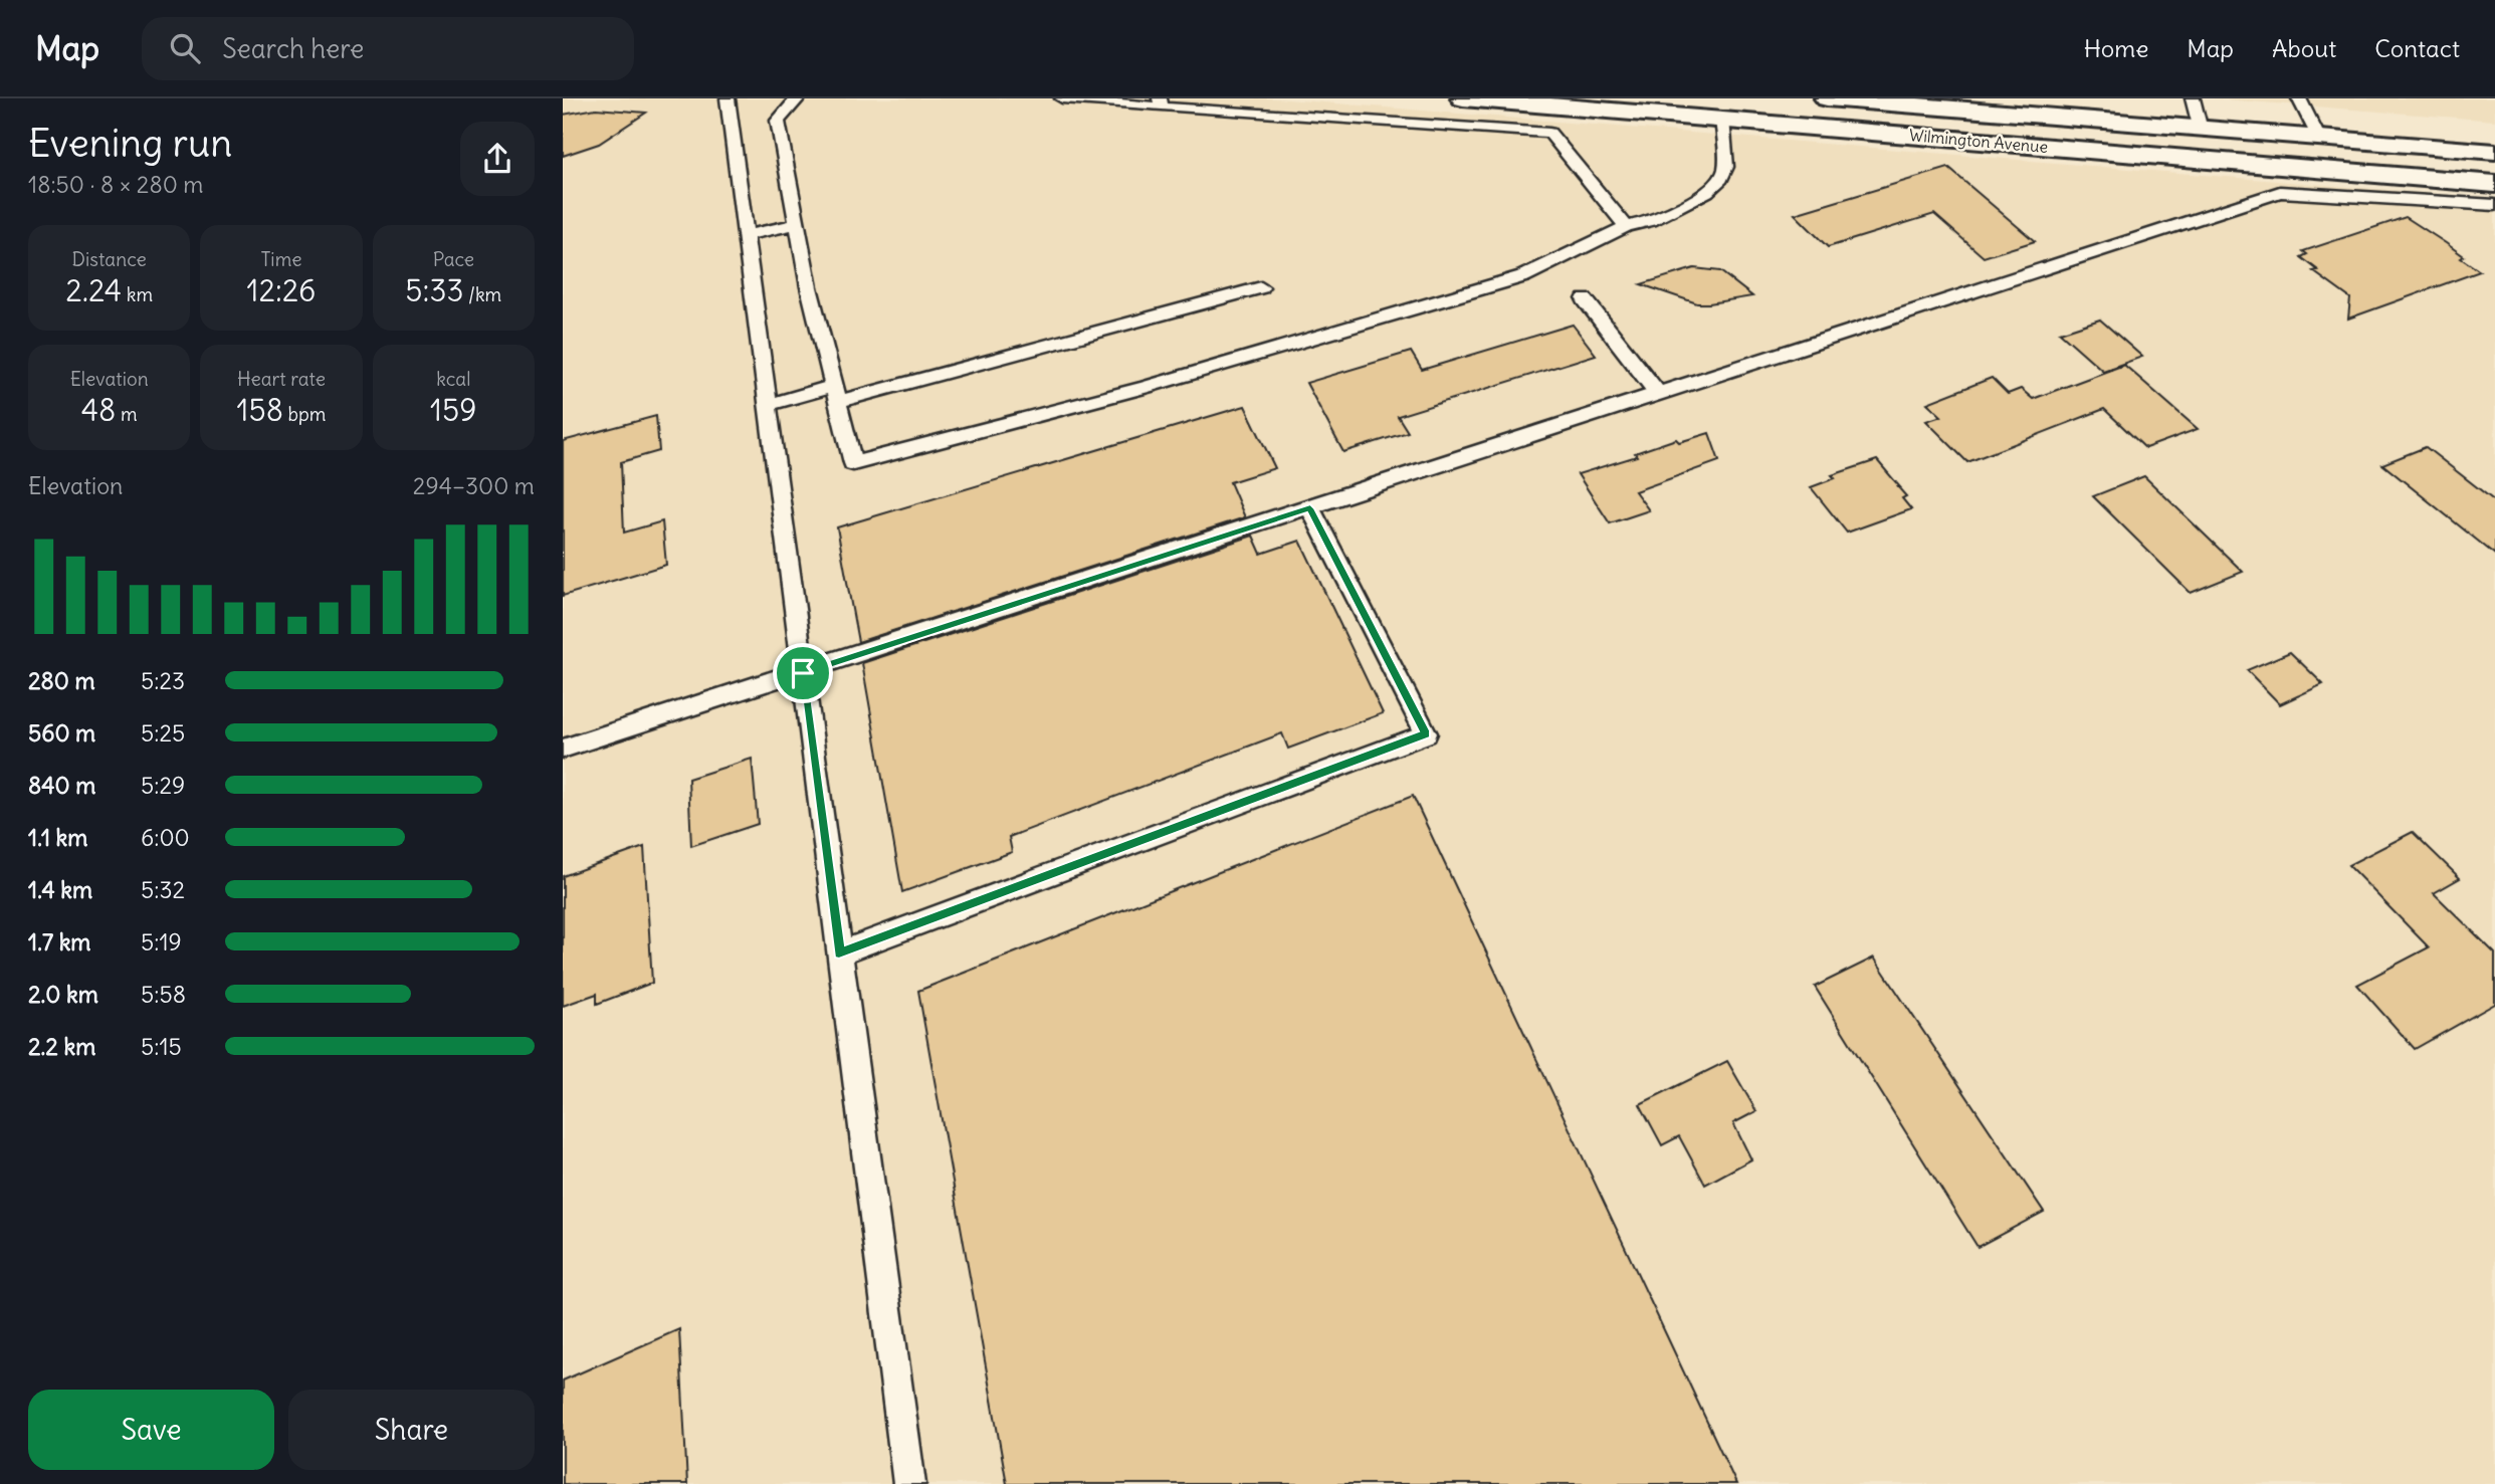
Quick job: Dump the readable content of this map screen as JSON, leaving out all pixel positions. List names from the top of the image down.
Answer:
{
  "streets": {
    "main road": ["Wilmington Avenue"]
  },
  "page": {
    "header": "Map",
    "search": "Search here",
    "nav": [
      "Home",
      "Map",
      "About",
      "Contact"
    ],
    "heading": ["Evening run", "18:50 · 8 × 280 m"],
    "stats": [
      ["Distance", "2.24 km"],
      ["Time", "12:26"],
      ["Pace", "5:33 /km"],
      ["Elevation", "48 m"],
      ["Heart rate", "158 bpm"],
      ["kcal", "159"]
    ],
    "chart": ["Elevation", "294–300 m"],
    "list": [
      {
        "name": "280 m",
        "note": "5:23"
      },
      {
        "name": "560 m",
        "note": "5:25"
      },
      {
        "name": "840 m",
        "note": "5:29"
      },
      {
        "name": "1.1 km",
        "note": "6:00"
      },
      {
        "name": "1.4 km",
        "note": "5:32"
      },
      {
        "name": "1.7 km",
        "note": "5:19"
      },
      {
        "name": "2.0 km",
        "note": "5:58"
      },
      {
        "name": "2.2 km",
        "note": "5:15"
      }
    ],
    "buttons": ["Save", "Share"]
  }
}
